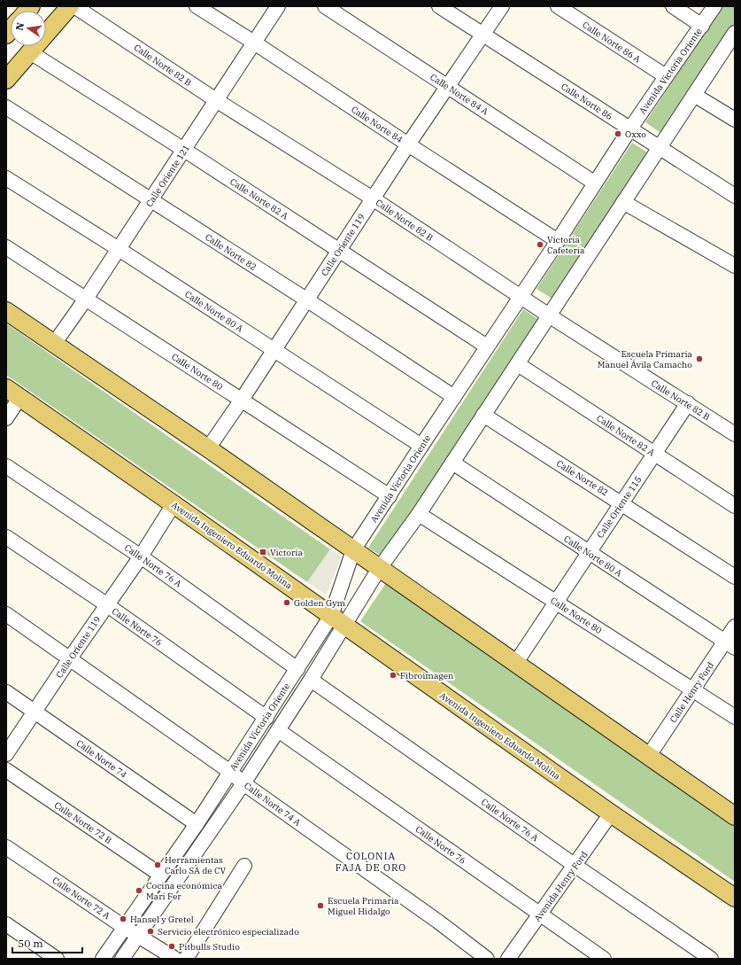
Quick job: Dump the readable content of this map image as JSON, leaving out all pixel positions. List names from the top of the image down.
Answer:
{
  "streets": {
    "main road": ["Avenida Ingeniero Eduardo Molina"],
    "street": [
      "Calle Norte 86 A",
      "Calle Norte 82 B",
      "Avenida Victoria Oriente",
      "Calle Norte 84 A",
      "Calle Norte 86",
      "Calle Norte 84",
      "Calle Oriente 121",
      "Calle Norte 82 A",
      "Calle Oriente 119",
      "Calle Norte 82",
      "Calle Norte 80 A",
      "Calle Norte 80",
      "Calle Oriente 115",
      "Calle Norte 76 A",
      "Calle Norte 76",
      "Calle Henry Ford",
      "Calle Norte 74",
      "Calle Norte 74 A",
      "Calle Norte 72 B",
      "Avenida Henry Ford",
      "Calle Norte 72 A"
    ]
  },
  "crossings": [
    ["Calle Norte 86 A", "Avenida Victoria Oriente"],
    ["Calle Norte 82 B", "Avenida Victoria Oriente"],
    ["Calle Norte 82 B", "Calle Oriente 121"],
    ["Calle Norte 82 B", "Calle Oriente 119"],
    ["Calle Norte 82 B", "Calle Oriente 115"],
    ["Avenida Victoria Oriente", "Calle Norte 84 A"],
    ["Avenida Victoria Oriente", "Calle Norte 86"],
    ["Avenida Victoria Oriente", "Calle Norte 84"],
    ["Avenida Victoria Oriente", "Calle Norte 82 A"],
    ["Avenida Victoria Oriente", "Calle Norte 82"],
    ["Avenida Victoria Oriente", "Calle Norte 80 A"],
    ["Avenida Victoria Oriente", "Calle Norte 80"],
    ["Avenida Victoria Oriente", "Avenida Ingeniero Eduardo Molina"],
    ["Avenida Victoria Oriente", "Calle Norte 76 A"],
    ["Avenida Victoria Oriente", "Calle Norte 76"],
    ["Avenida Victoria Oriente", "Calle Norte 74"],
    ["Avenida Victoria Oriente", "Calle Norte 74 A"],
    ["Avenida Victoria Oriente", "Calle Norte 72 B"],
    ["Avenida Victoria Oriente", "Calle Norte 72 A"],
    ["Calle Norte 84 A", "Calle Oriente 119"],
    ["Calle Norte 86", "Calle Oriente 119"],
    ["Calle Norte 84", "Calle Oriente 121"],
    ["Calle Norte 84", "Calle Oriente 119"],
    ["Calle Oriente 121", "Calle Norte 82 A"],
    ["Calle Oriente 121", "Calle Norte 82"],
    ["Calle Oriente 121", "Calle Norte 80 A"],
    ["Calle Oriente 121", "Calle Norte 80"],
    ["Calle Norte 82 A", "Calle Oriente 119"],
    ["Calle Norte 82 A", "Calle Oriente 115"],
    ["Calle Oriente 119", "Calle Norte 82"],
    ["Calle Oriente 119", "Calle Norte 80 A"],
    ["Calle Oriente 119", "Calle Norte 80"],
    ["Calle Oriente 119", "Avenida Ingeniero Eduardo Molina"],
    ["Calle Oriente 119", "Calle Norte 76 A"],
    ["Calle Oriente 119", "Calle Norte 76"],
    ["Calle Oriente 119", "Calle Norte 74"],
    ["Calle Oriente 119", "Calle Norte 74 A"],
    ["Calle Norte 82", "Calle Oriente 115"],
    ["Calle Norte 80 A", "Calle Oriente 115"],
    ["Calle Norte 80 A", "Calle Henry Ford"],
    ["Calle Norte 80", "Calle Oriente 115"],
    ["Calle Norte 80", "Calle Henry Ford"],
    ["Avenida Ingeniero Eduardo Molina", "Avenida Henry Ford"],
    ["Calle Norte 76 A", "Avenida Henry Ford"],
    ["Calle Norte 76", "Avenida Henry Ford"]
  ],
  "districts": ["COLONIA FAJA DE ORO"],
  "places": {
    "other": [
      "Oxxo",
      "Victoria Cafetería",
      "Escuela Primaria Manuel Ávila Camacho",
      "Golden Gym",
      "Fibroimagen",
      "Herramientas Carlo SA de CV",
      "Cocina económica Mari Fer",
      "Escuela Primaria Miguel Hidalgo",
      "Hansel y Gretel",
      "Servicio electrónico especializado",
      "Pitbulls Studio"
    ],
    "transit": ["Victoria"]
  },
  "scale_bar": "50 m",
  "north": "left"
}
